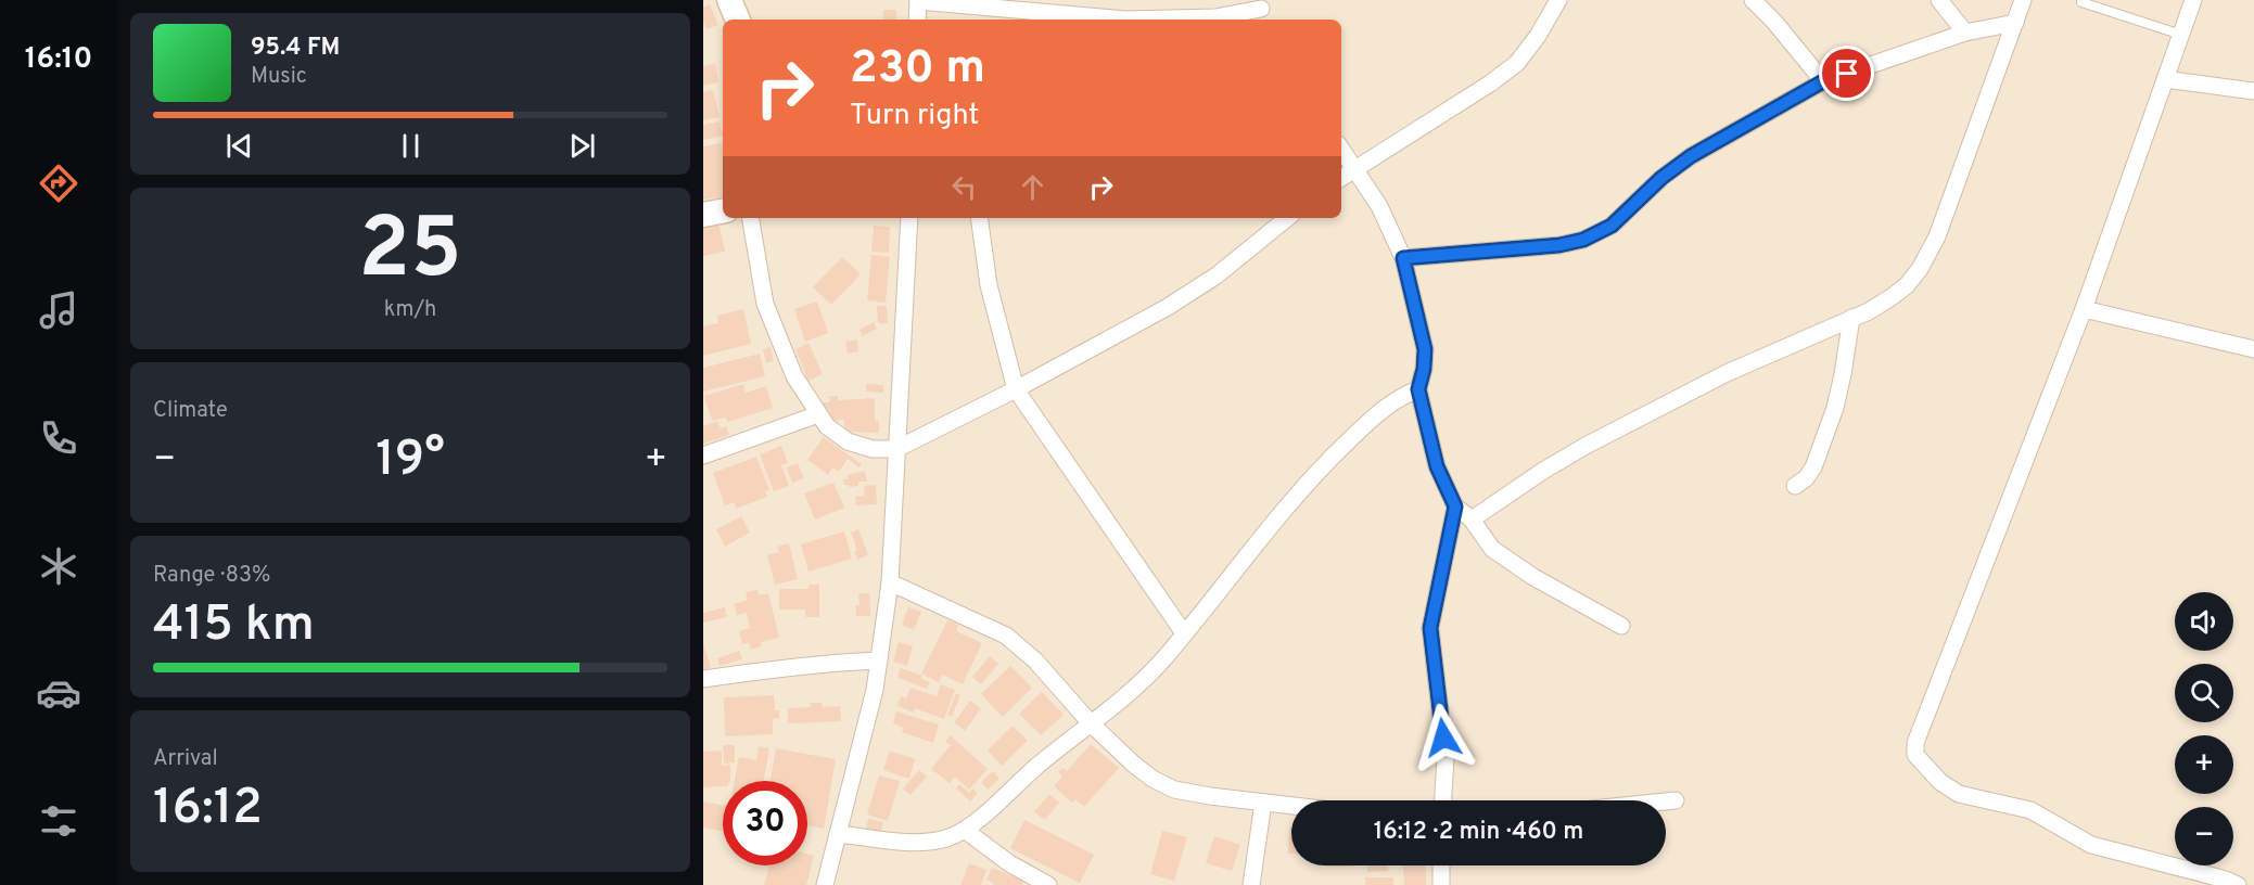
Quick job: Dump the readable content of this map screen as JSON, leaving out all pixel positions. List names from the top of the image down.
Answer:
{
  "page": {
    "tabs": "16:10",
    "turn": ["230 m", "Turn right"],
    "song": ["95.4 FM", "Music"],
    "tile": [
      ["25", "km/h"],
      "Climate",
      ["Range · 83%", "415 km"],
      ["Arrival", "16:12"]
    ],
    "heat": ["−", "19°", "+"],
    "map_buttons": ["+", "−"],
    "limit": "30",
    "trip": "16:12 · 2 min · 460 m"
  }
}
